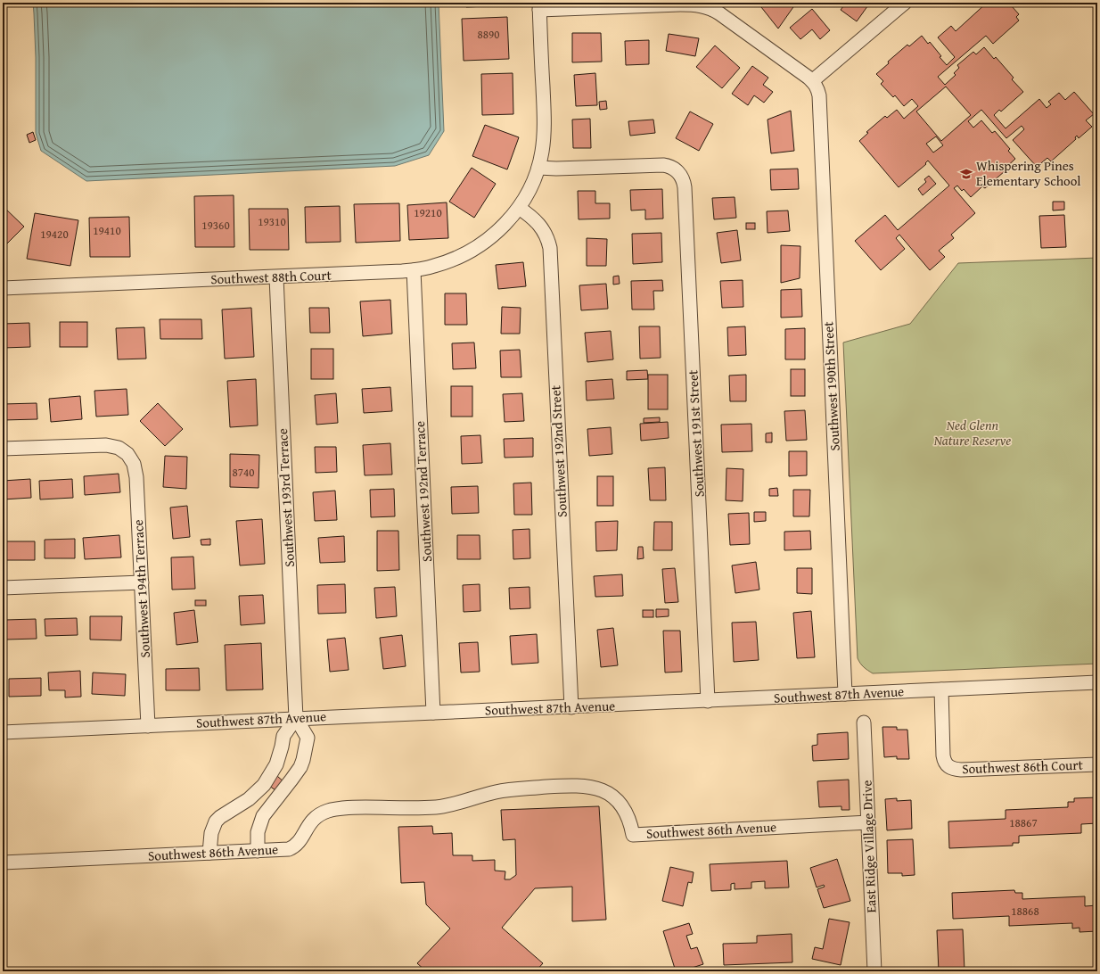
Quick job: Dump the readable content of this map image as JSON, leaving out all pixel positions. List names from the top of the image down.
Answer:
{
  "streets": {
    "street": [
      "Southwest 88th Court",
      "Southwest 190th Street",
      "Southwest 191st Street",
      "Southwest 192nd Street",
      "Southwest 192nd Terrace",
      "Southwest 193rd Terrace",
      "Southwest 194th Terrace",
      "Southwest 87th Avenue",
      "Southwest 86th Court",
      "Southwest 86th Avenue",
      "East Ridge Village Drive"
    ]
  },
  "crossings": [
    ["Southwest 88th Court", "Southwest 191st Street"],
    ["Southwest 88th Court", "Southwest 192nd Street"],
    ["Southwest 88th Court", "Southwest 192nd Terrace"],
    ["Southwest 88th Court", "Southwest 193rd Terrace"],
    ["Southwest 190th Street", "Southwest 87th Avenue"],
    ["Southwest 191st Street", "Southwest 87th Avenue"],
    ["Southwest 192nd Street", "Southwest 87th Avenue"],
    ["Southwest 192nd Terrace", "Southwest 87th Avenue"],
    ["Southwest 193rd Terrace", "Southwest 87th Avenue"],
    ["Southwest 194th Terrace", "Southwest 87th Avenue"],
    ["Southwest 87th Avenue", "Southwest 86th Court"],
    ["Southwest 86th Avenue", "East Ridge Village Drive"]
  ],
  "parks": ["Ned Glenn Nature Reserve"],
  "places": {
    "school or university": ["Whispering Pines Elementary School"]
  },
  "house_numbers": [
    "8890",
    "19210",
    "19310",
    "19360",
    "19410",
    "19420",
    "8740",
    "18867",
    "18868"
  ]
}
